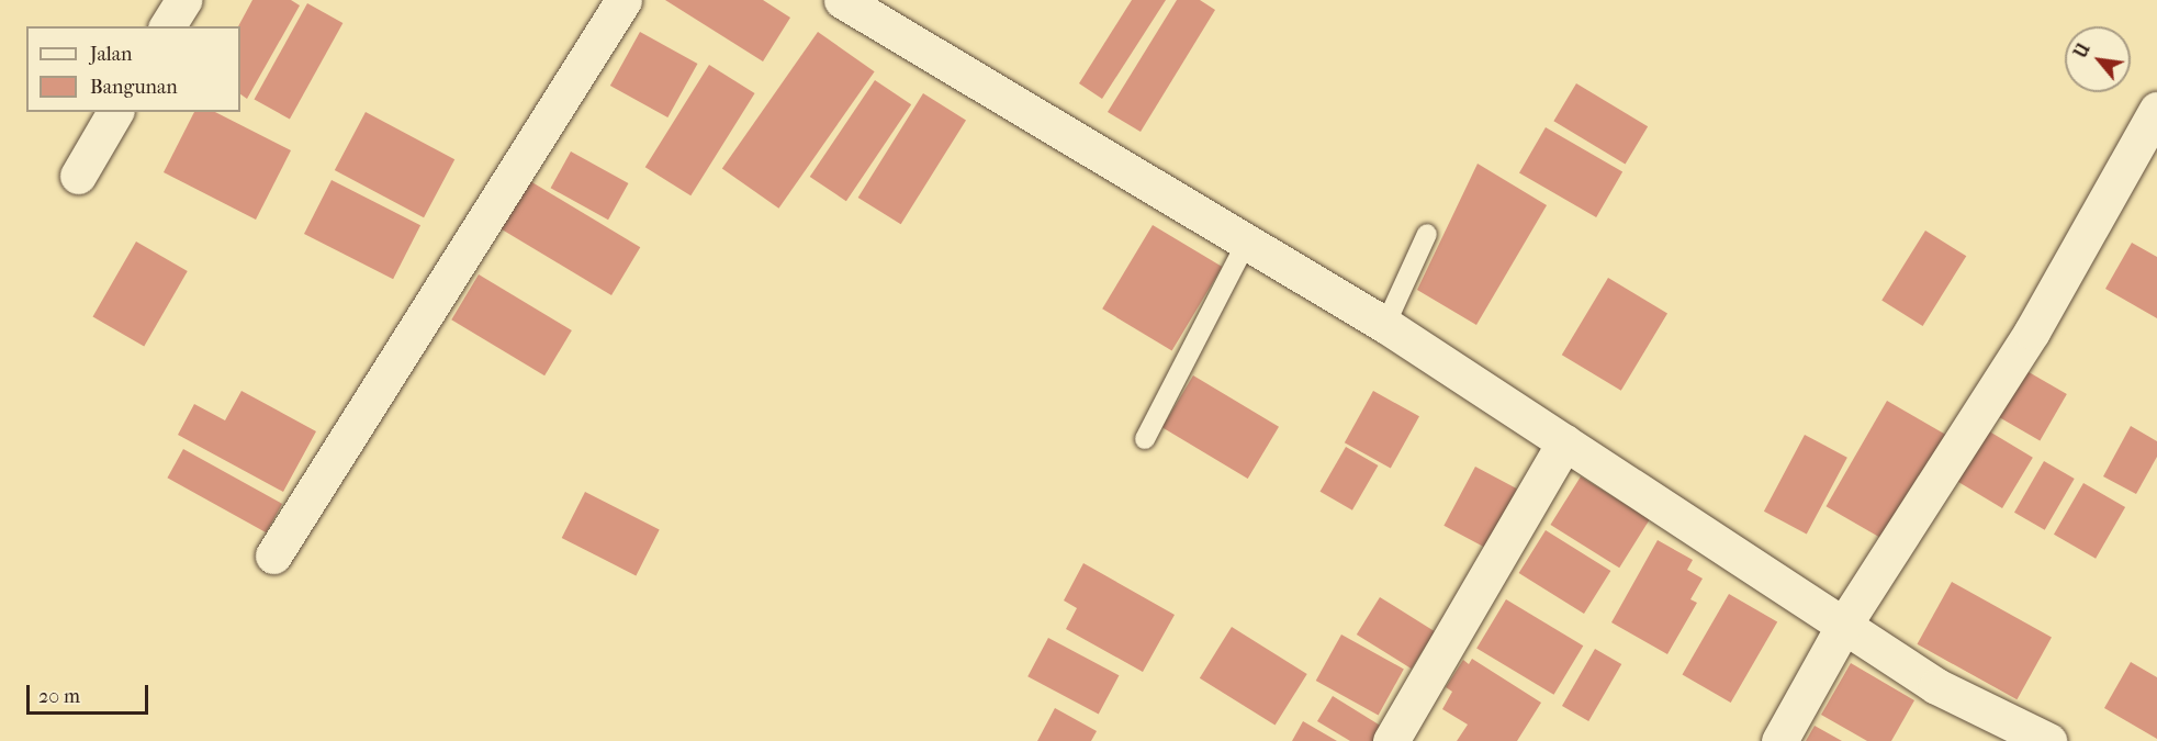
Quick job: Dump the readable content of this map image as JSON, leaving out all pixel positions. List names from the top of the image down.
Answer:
{
  "legend": ["Jalan", "Bangunan"],
  "scale_bar": "20 m",
  "north": "top left"
}
